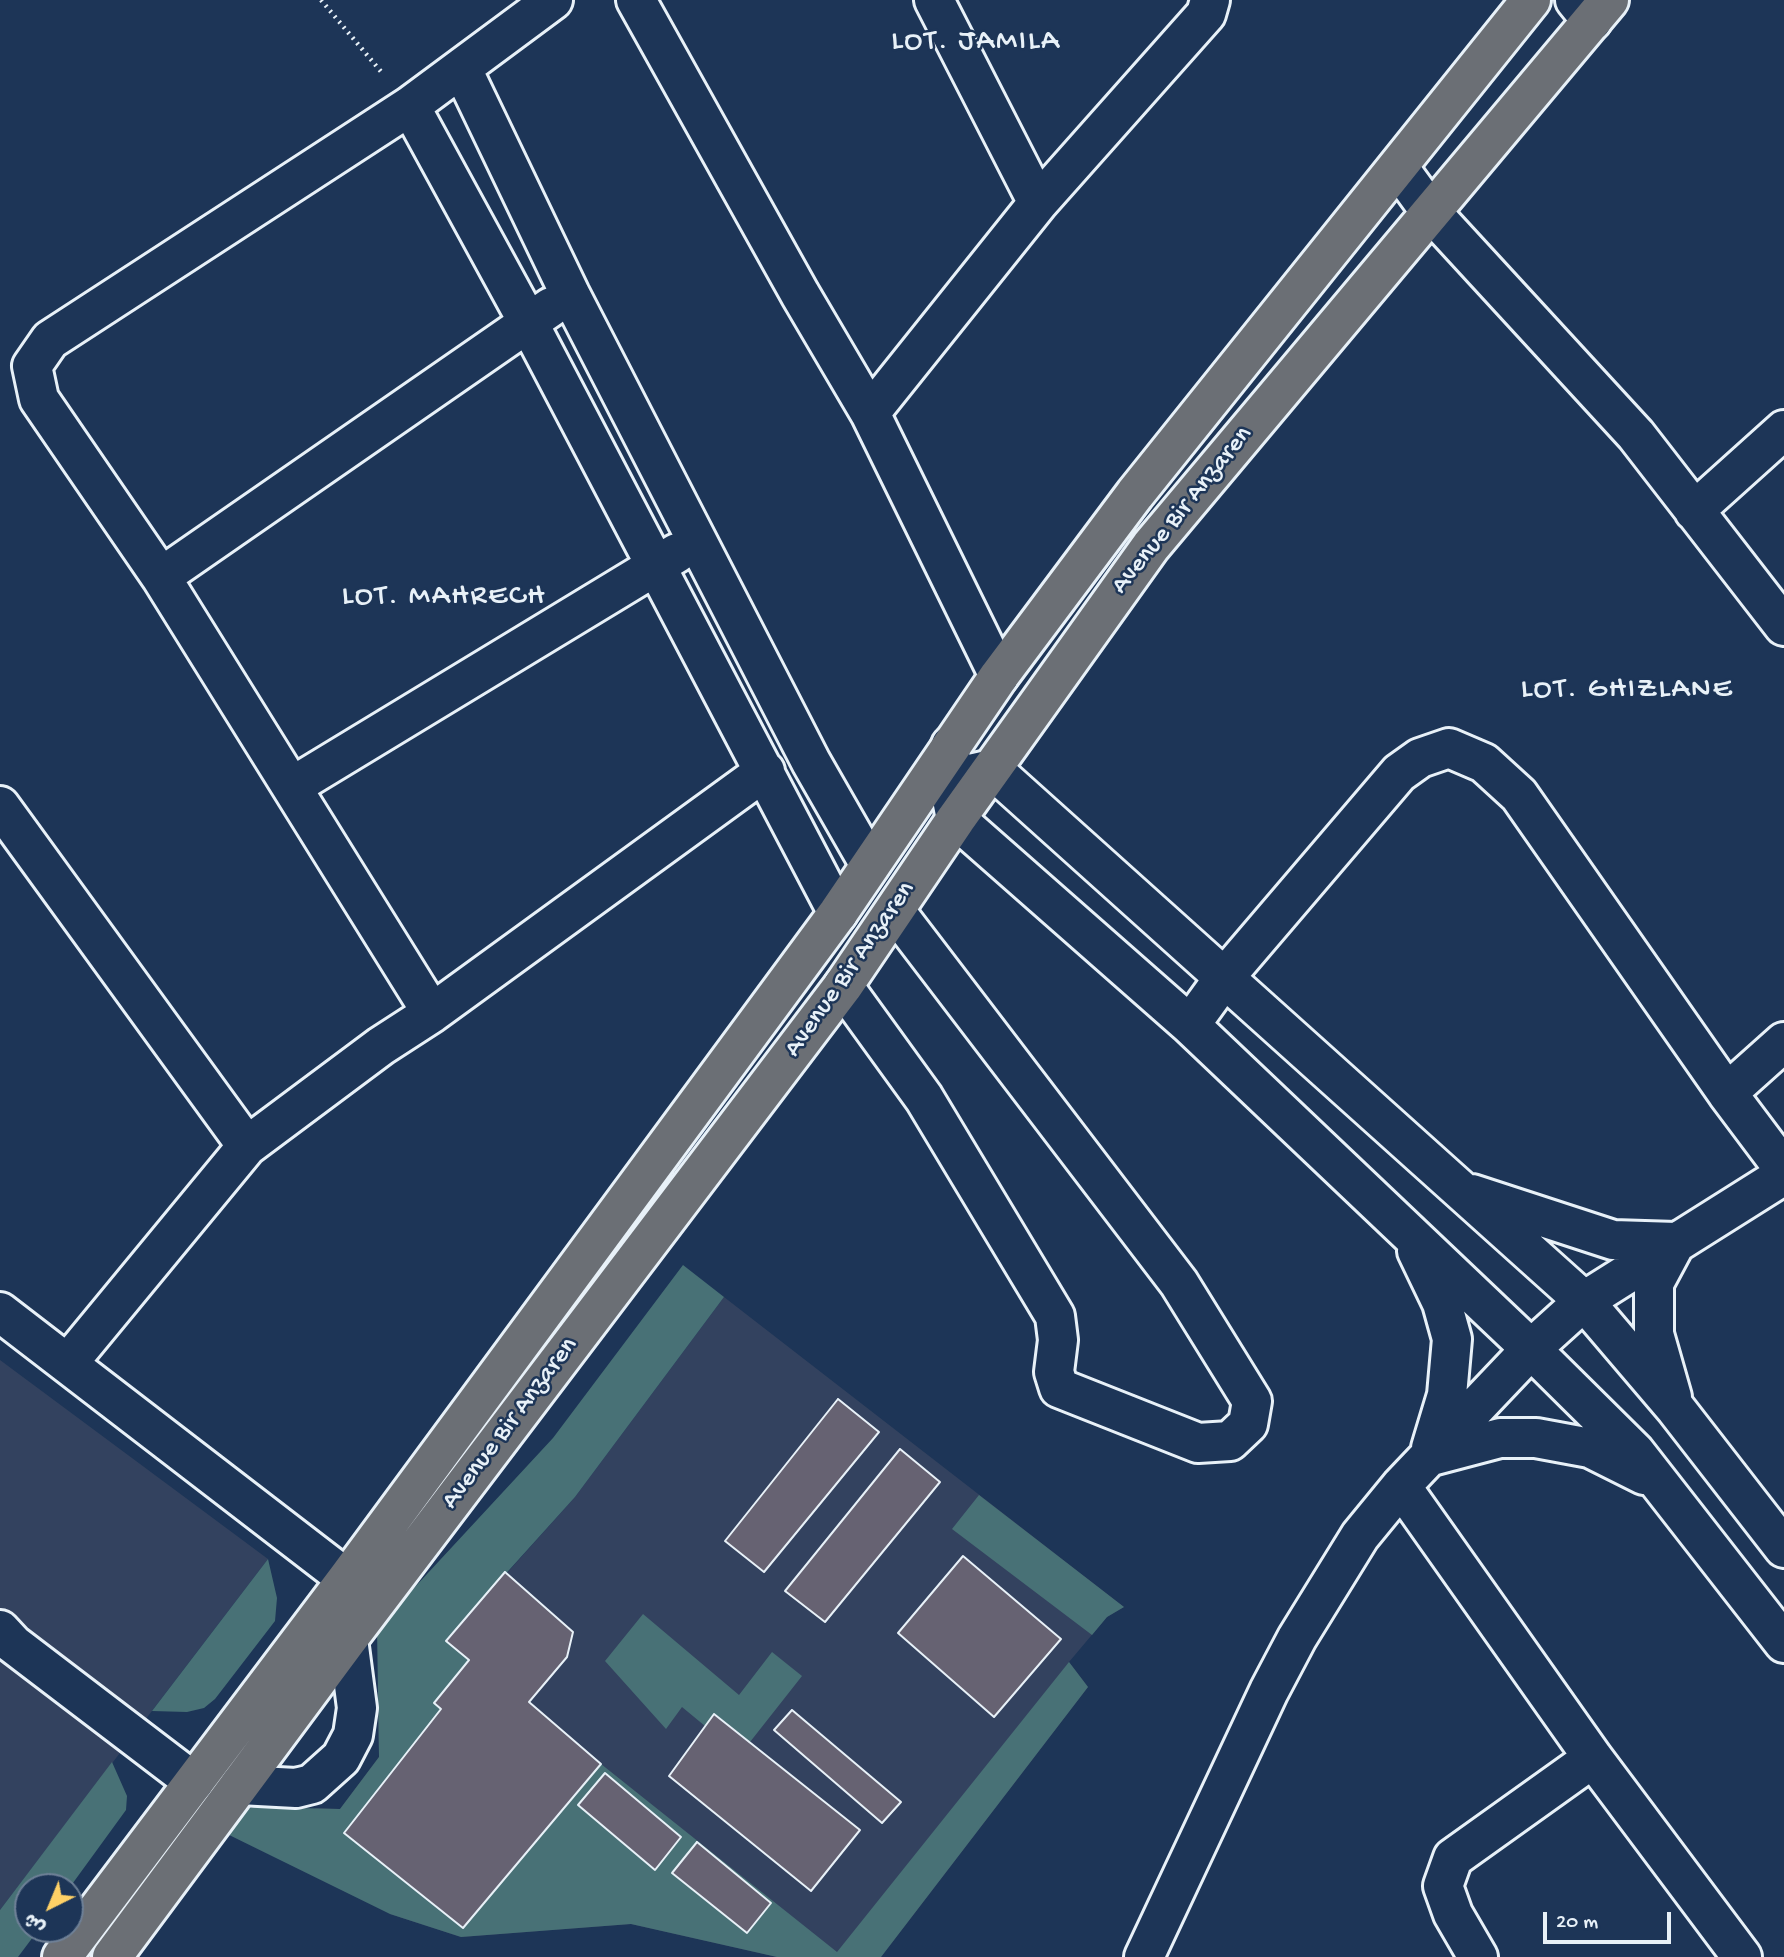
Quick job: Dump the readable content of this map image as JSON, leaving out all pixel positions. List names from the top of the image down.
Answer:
{
  "streets": {
    "highway": ["Avenue Bir Anzaren"]
  },
  "districts": ["LOT. JAMILA", "LOT. MAHRECH", "LOT. GHIZLANE"],
  "scale_bar": "20 m",
  "north": "bottom left"
}
